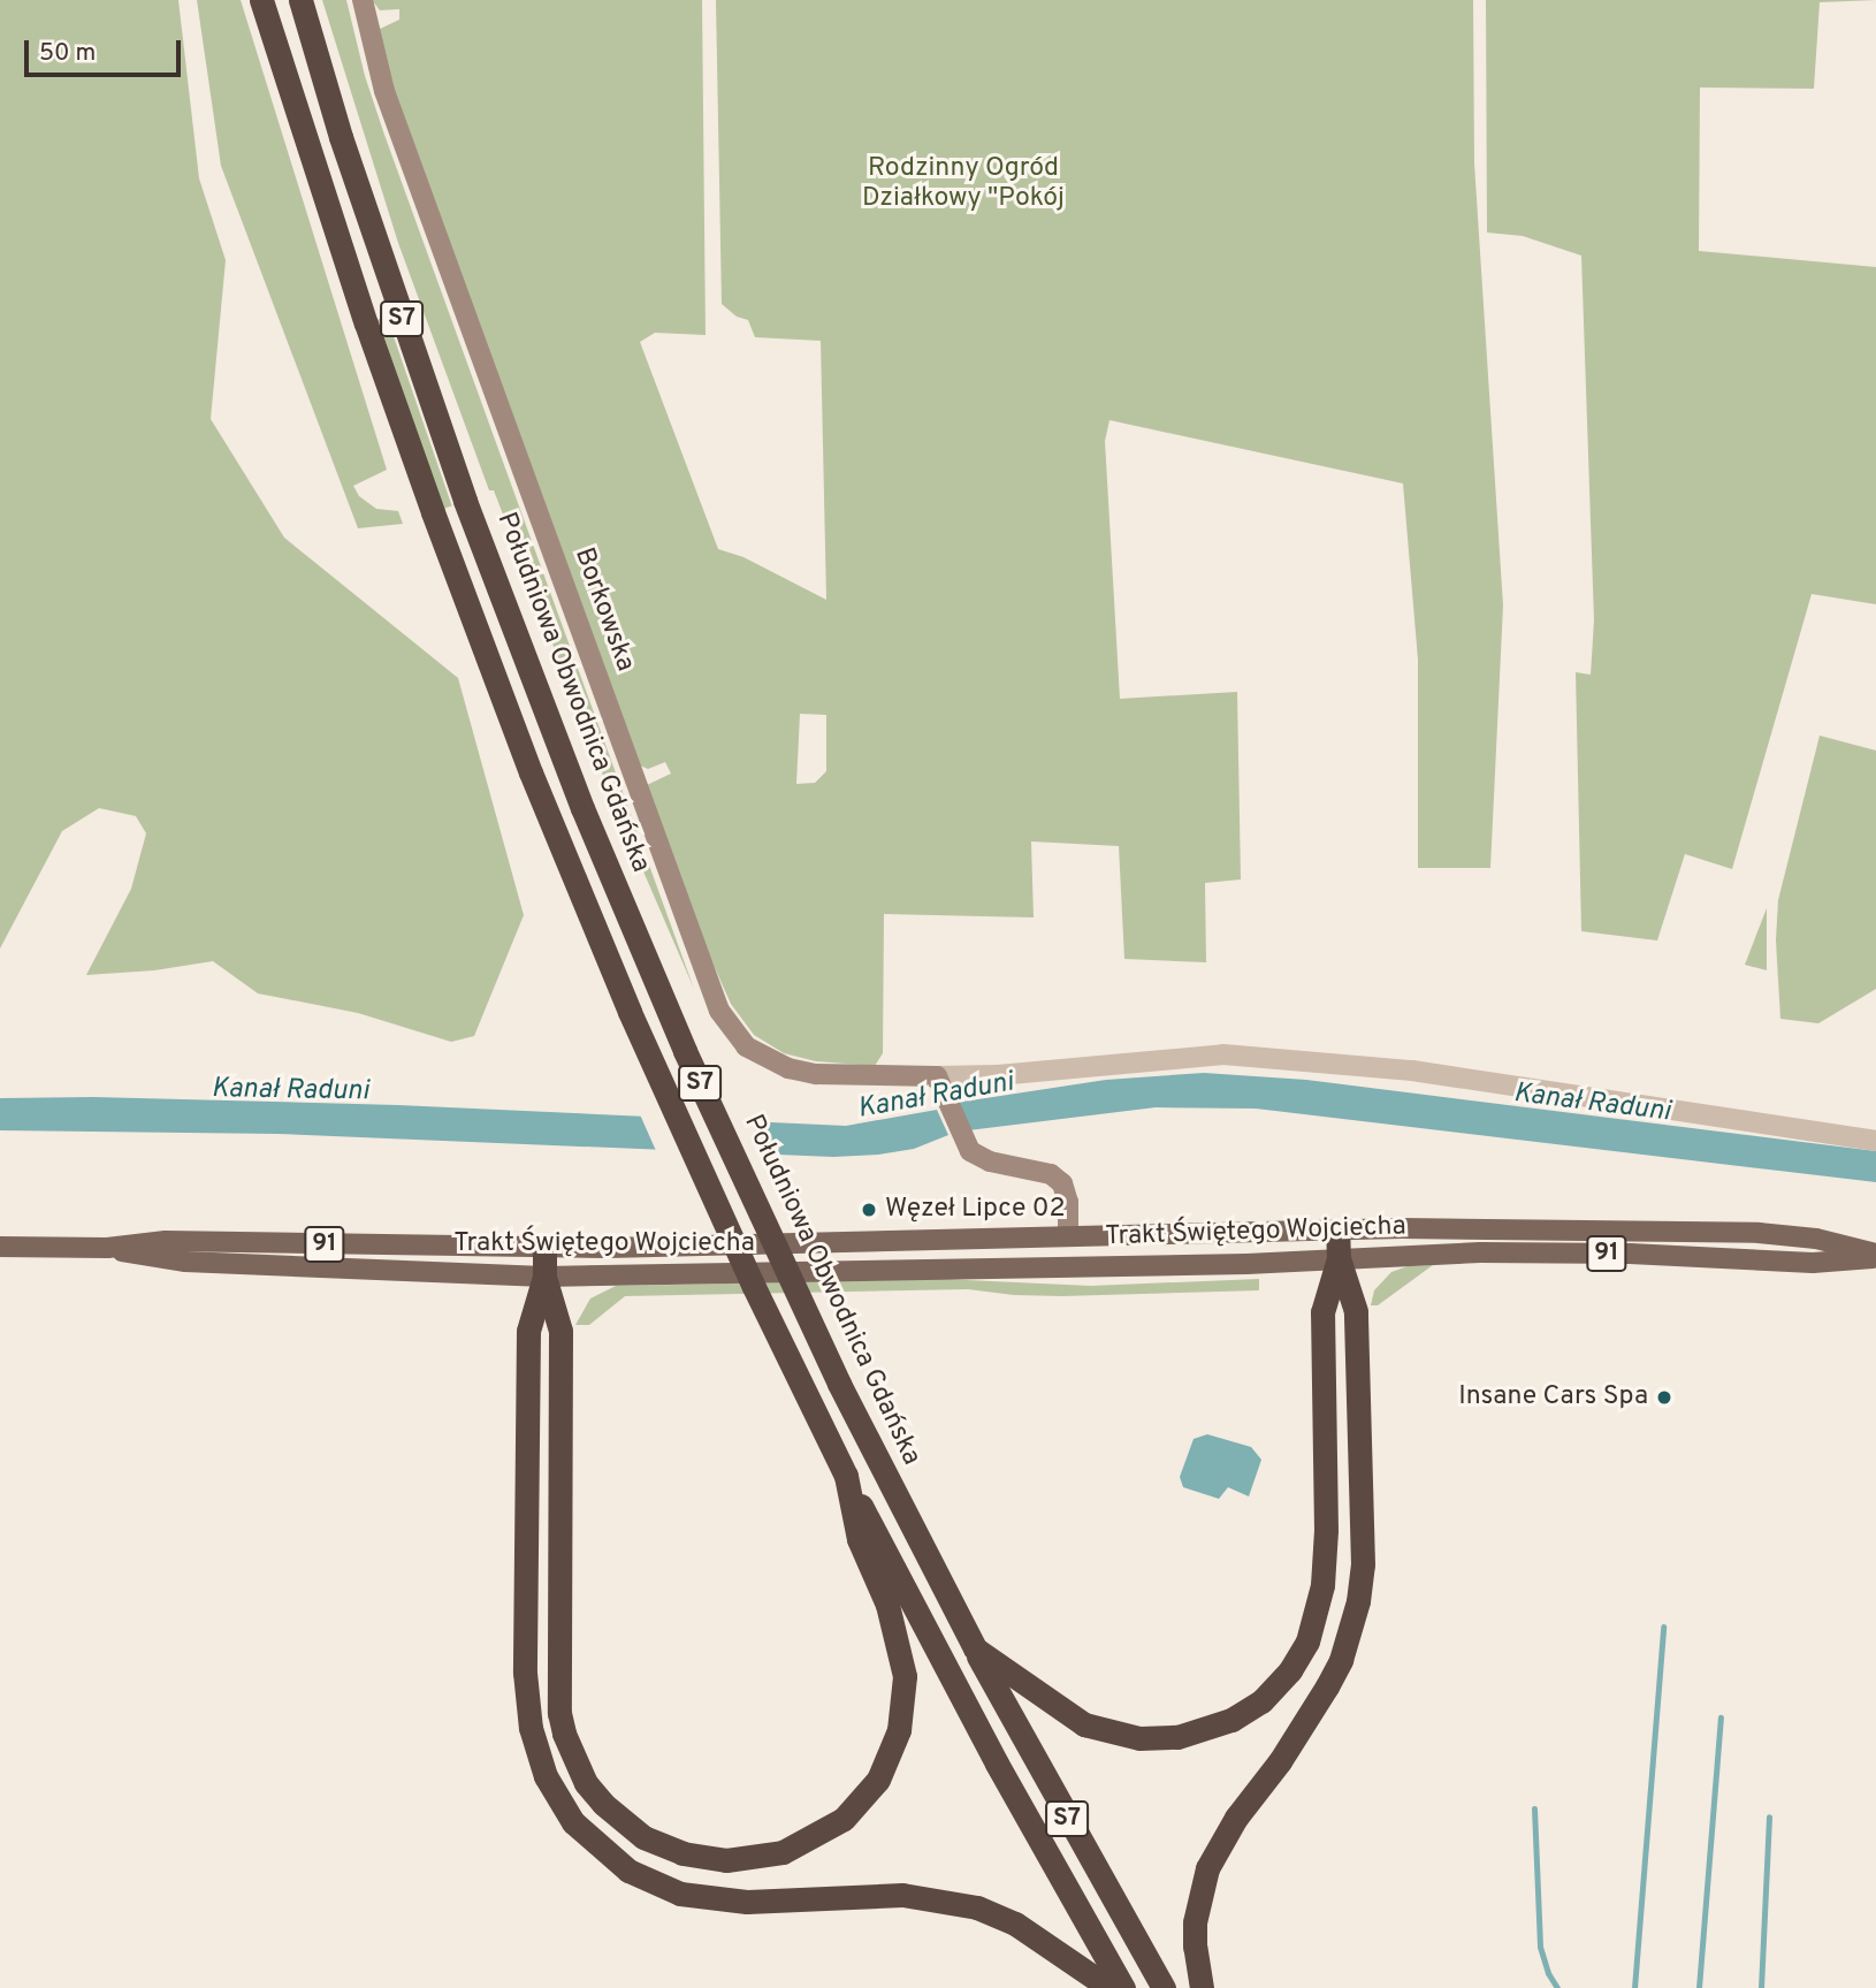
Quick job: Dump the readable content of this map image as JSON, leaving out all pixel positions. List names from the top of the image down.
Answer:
{
  "streets": {
    "highway": ["S7", "Południowa Obwodnica Gdańska"],
    "main road": ["Trakt Świętego Wojciecha", "91"],
    "street": ["Borkowska"]
  },
  "crossings": [
    ["Borkowska", "Trakt Świętego Wojciecha"]
  ],
  "water": ["Kanał Raduni"],
  "parks": ["Rodzinny Ogród Działkowy \"Pokój"],
  "places": ["Węzeł Lipce 02", "Insane Cars Spa"],
  "scale_bar": "50 m"
}
